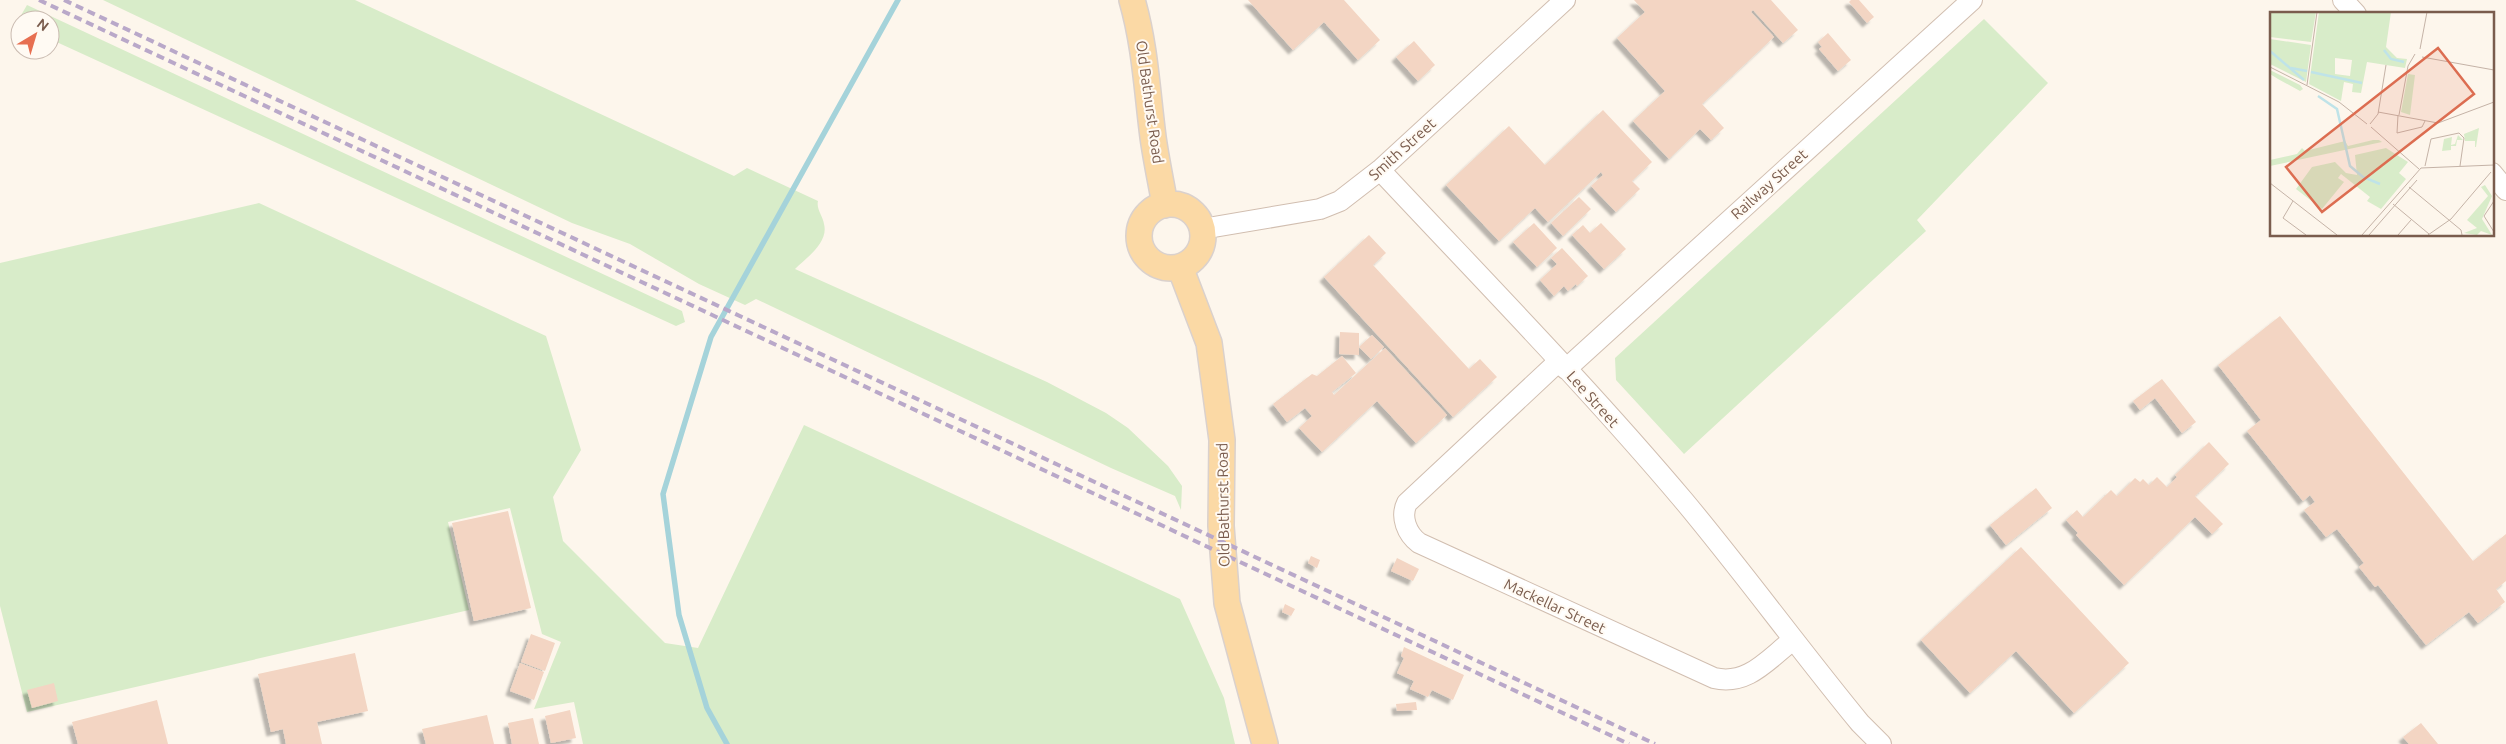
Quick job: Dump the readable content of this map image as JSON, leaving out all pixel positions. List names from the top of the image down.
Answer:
{
  "streets": {
    "main road": ["Old Bathurst Road"],
    "street": [
      "Smith Street",
      "Railway Street",
      "Lee Street",
      "Mackellar Street"
    ]
  },
  "crossings": [
    ["Old Bathurst Road", "Smith Street"],
    ["Smith Street", "Lee Street"],
    ["Railway Street", "Lee Street"],
    ["Railway Street", "Mackellar Street"],
    ["Lee Street", "Mackellar Street"]
  ],
  "north": "top right"
}
